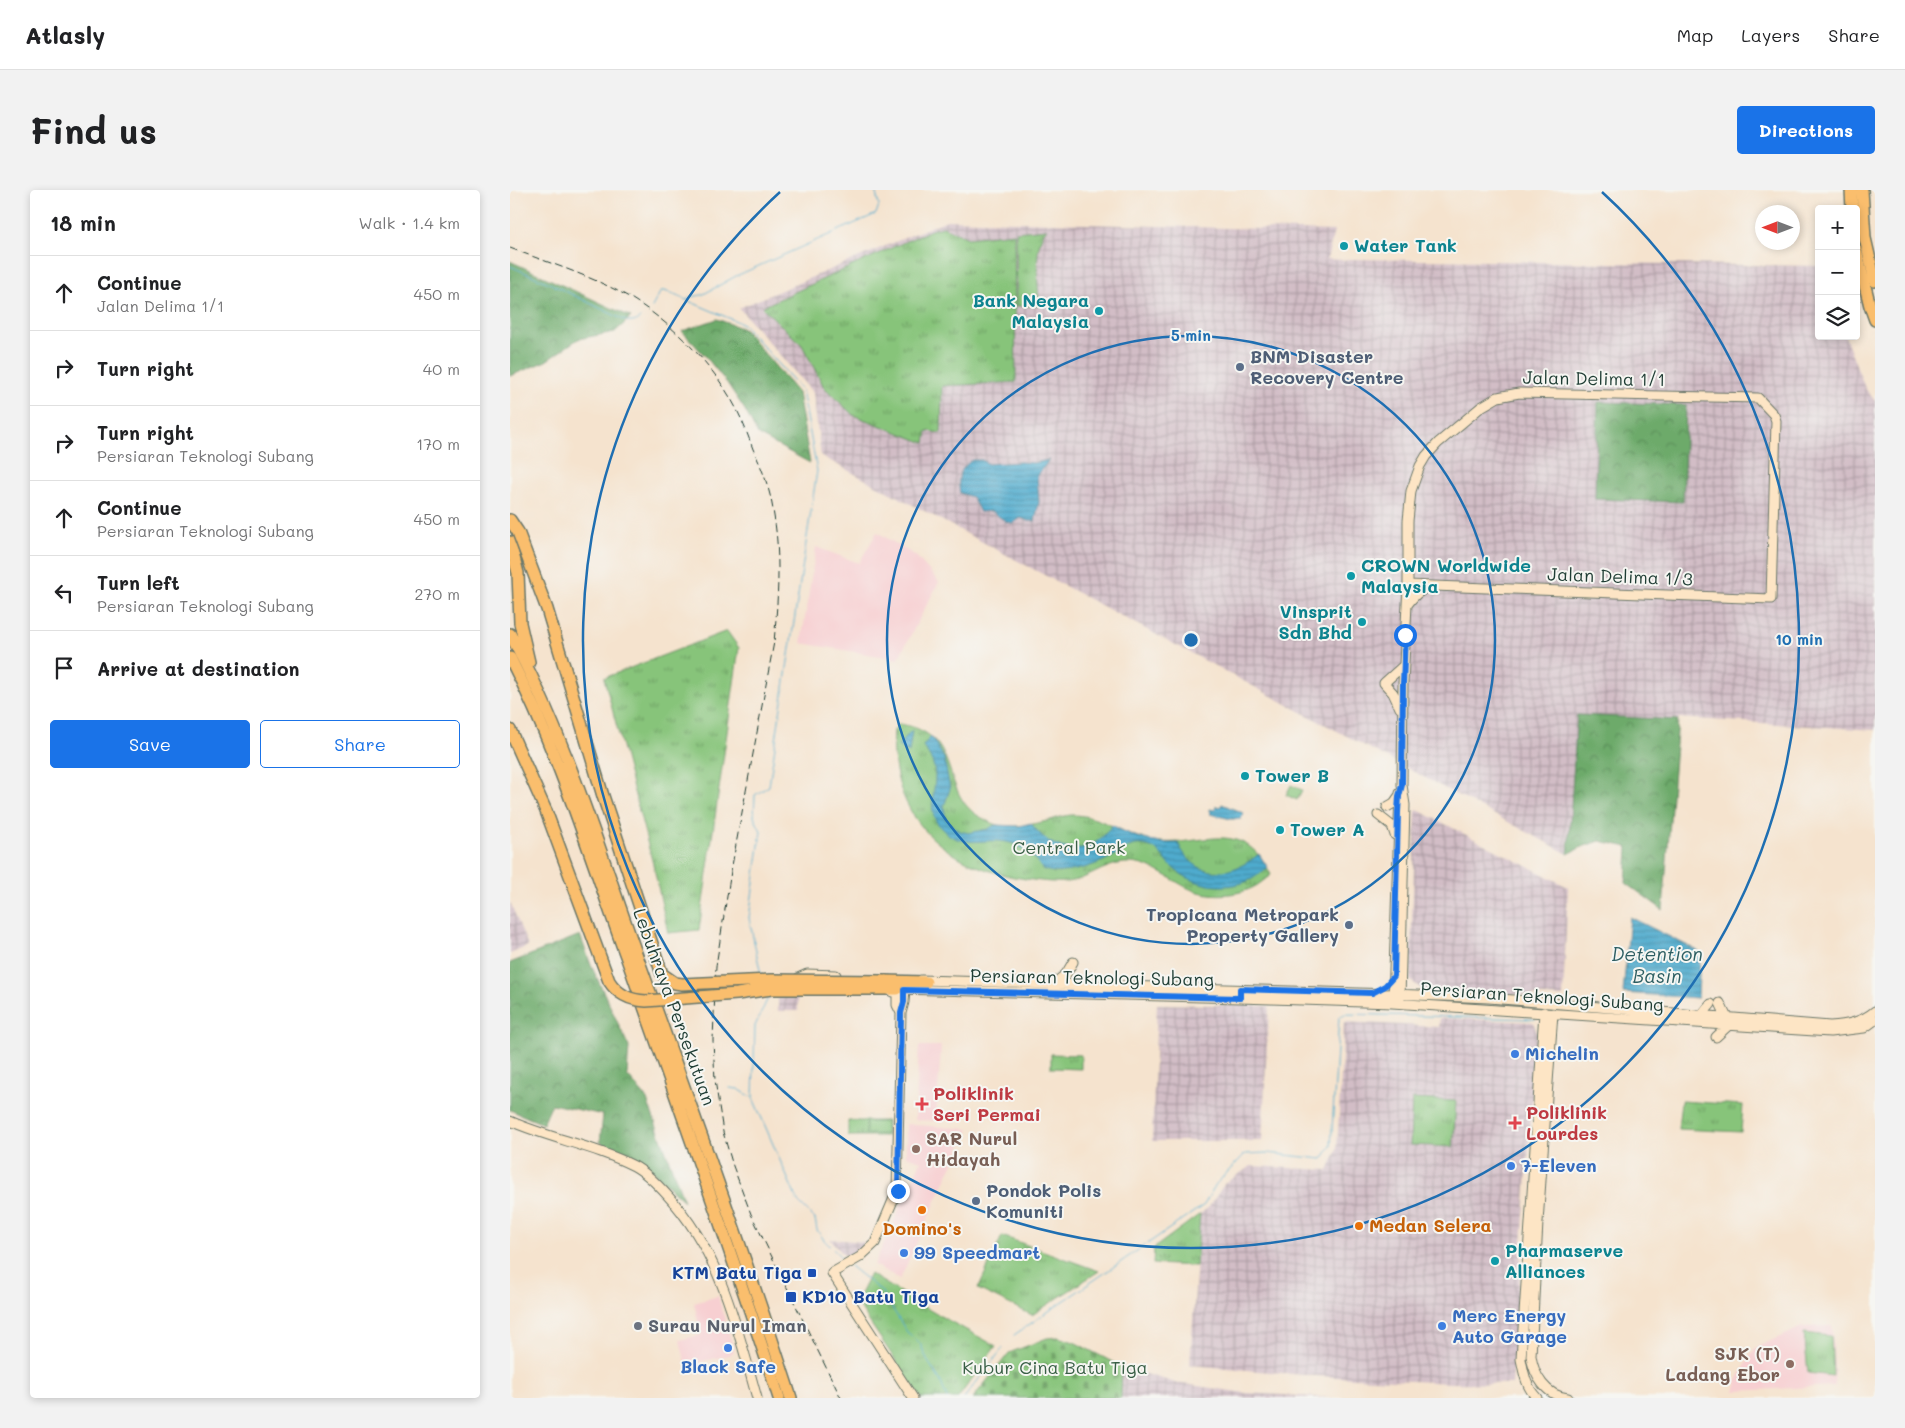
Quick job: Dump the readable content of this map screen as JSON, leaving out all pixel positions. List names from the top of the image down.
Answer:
{
  "streets": {
    "highway": ["Lebuhraya Persekutuan"],
    "main road": ["Jalan Delima 1/1", "Jalan Delima 1/3", "Persiaran Teknologi Subang"]
  },
  "crossings": [
    ["Jalan Delima 1/1", "Jalan Delima 1/3"],
    ["Jalan Delima 1/1", "Persiaran Teknologi Subang"]
  ],
  "water": ["Detention Basin"],
  "parks": ["Central Park", "Kubur Cina Batu Tiga"],
  "places": {
    "other": [
      "Water Tank",
      "Bank Negara Malaysia",
      "BNM Disaster Recovery Centre",
      "CROWN Worldwide Malaysia",
      "Vinsprit Sdn Bhd",
      "Tower B",
      "Tower A",
      "Tropicana Metropark Property Gallery",
      "Michelin",
      "SAR Nurul Hidayah",
      "7-Eleven",
      "Pondok Polis Komuniti",
      "Domino's",
      "Medan Selera",
      "99 Speedmart",
      "Pharmaserve Alliances",
      "Surau Nurul Iman",
      "Merc Energy Auto Garage",
      "Black Safe",
      "SJK (T) Ladang Ebor"
    ],
    "health": ["Poliklinik Seri Permai", "Poliklinik Lourdes"],
    "transit": ["KTM Batu Tiga", "KD10 Batu Tiga"]
  },
  "north": "left",
  "page": {
    "header": "Atlasly",
    "nav": ["Map", "Layers", "Share"],
    "buttons": [
      "Directions",
      ["Save", "Share"]
    ],
    "title": "Find us",
    "heading": ["18 min", "Walk · 1.4 km"],
    "map_buttons": ["+", "−"],
    "list": [
      ["Continue", "Jalan Delima 1/1", "450 m"],
      ["Turn right", "40 m"],
      ["Turn right", "Persiaran Teknologi Subang", "170 m"],
      ["Continue", "Persiaran Teknologi Subang", "450 m"],
      ["Turn left", "Persiaran Teknologi Subang", "270 m"],
      "Arrive at destination"
    ]
  },
  "rings": ["5 min", "10 min"]
}
